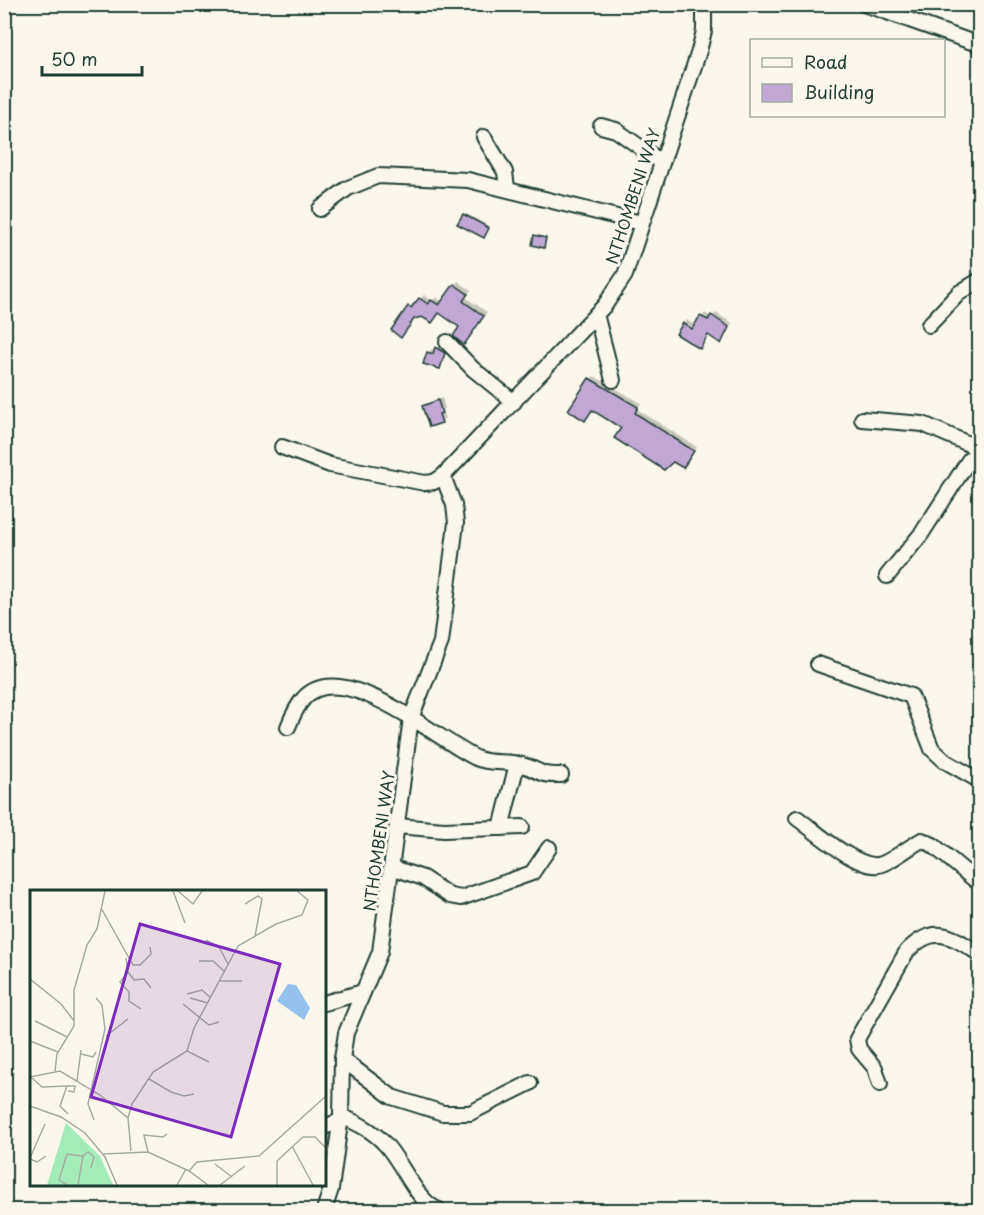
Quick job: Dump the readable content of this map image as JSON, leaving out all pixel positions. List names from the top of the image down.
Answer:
{
  "streets": {
    "street": ["NTHOMBENI WAY"]
  },
  "legend": ["Road", "Building"],
  "scale_bar": "50 m"
}
